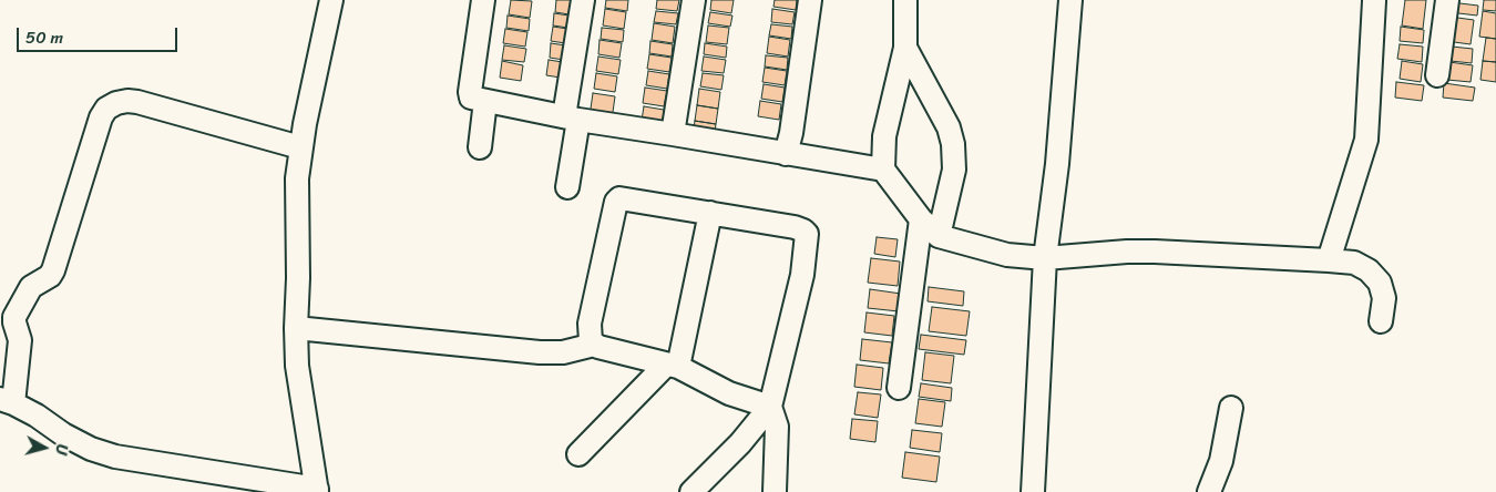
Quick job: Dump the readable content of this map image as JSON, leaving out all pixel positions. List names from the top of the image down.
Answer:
{
  "scale_bar": "50 m",
  "north": "right"
}
